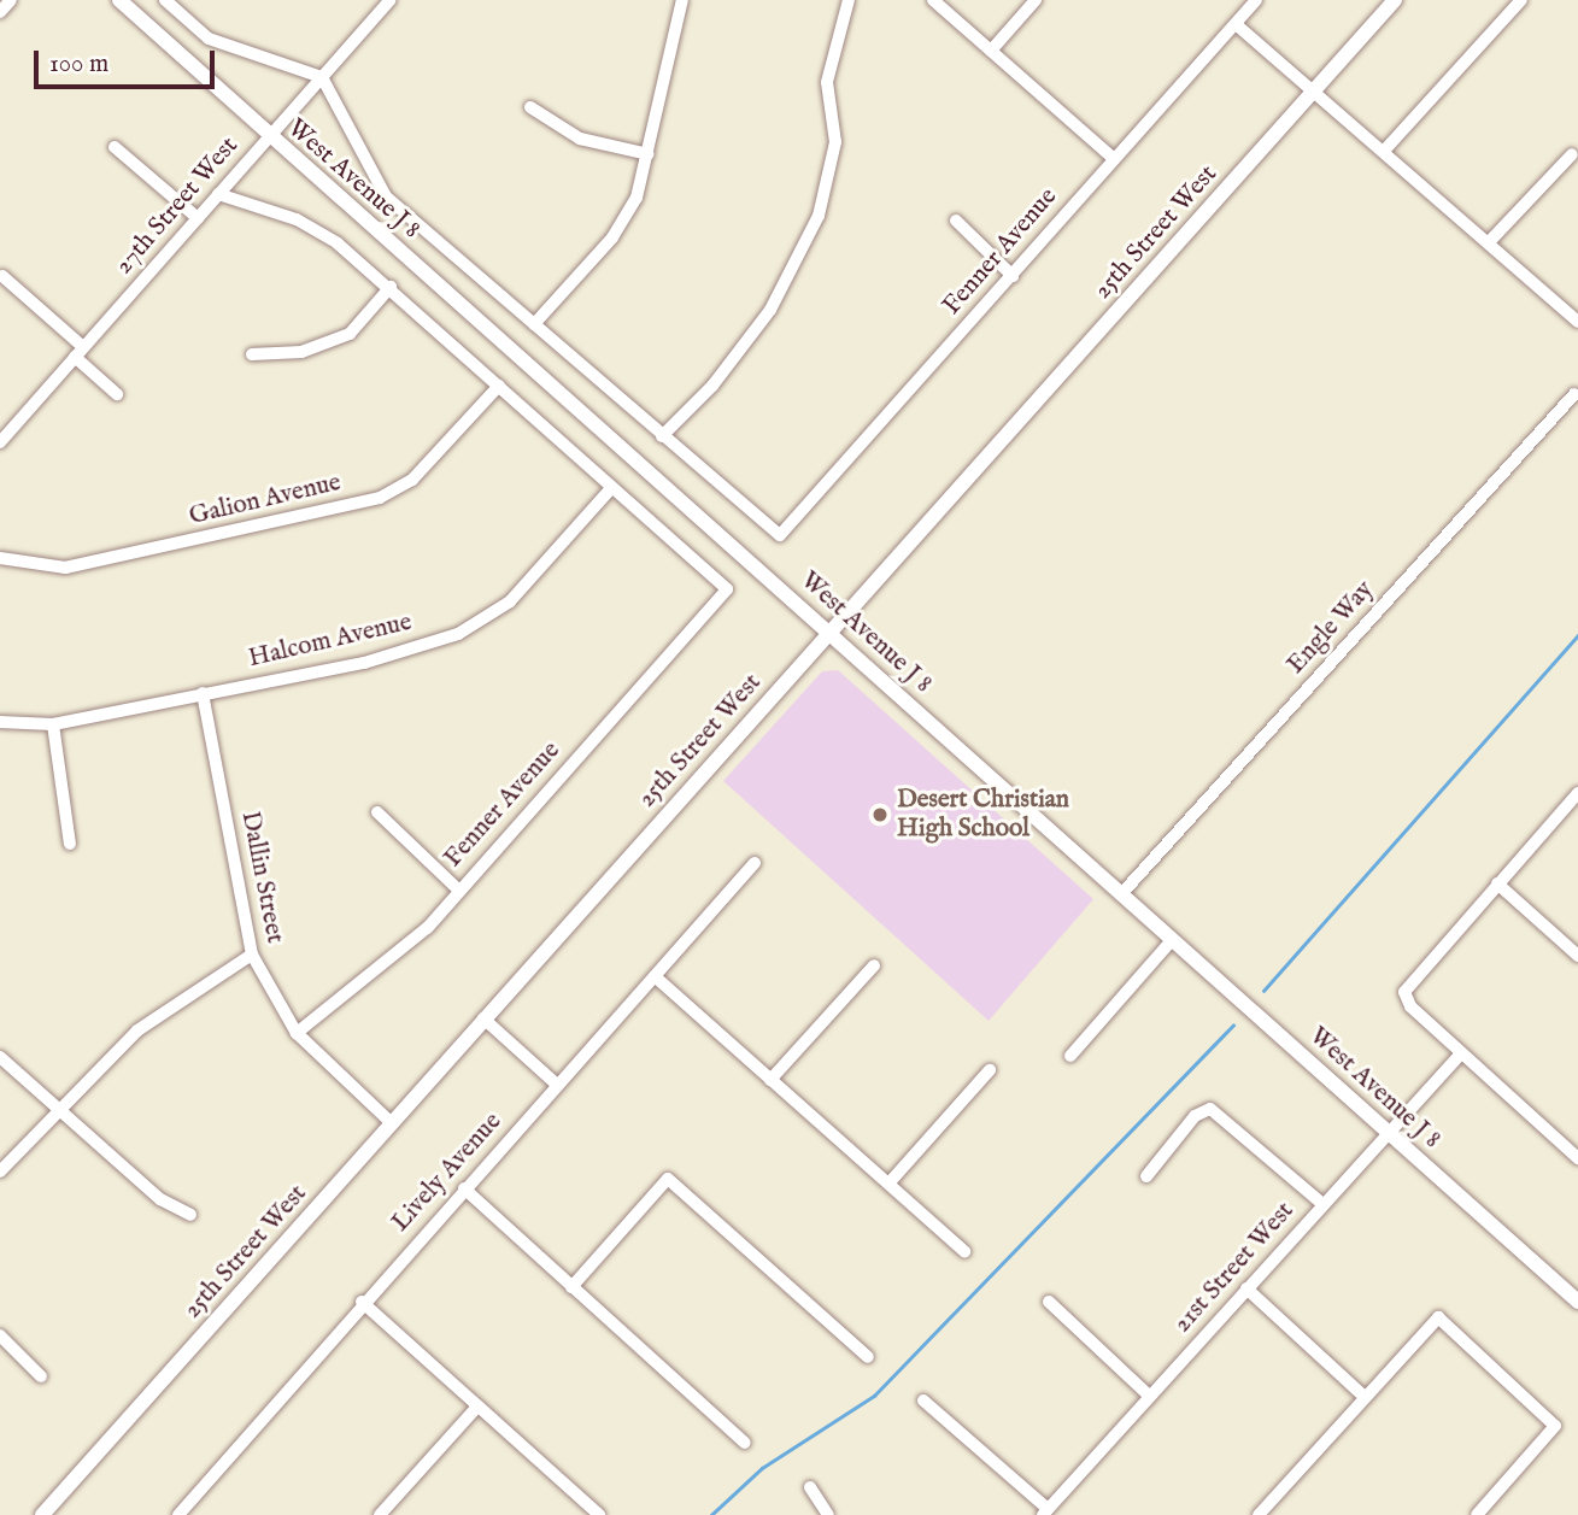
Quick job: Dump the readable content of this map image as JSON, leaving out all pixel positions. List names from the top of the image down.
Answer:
{
  "streets": {
    "street": [
      "West Avenue J 8",
      "27th Street West",
      "25th Street West",
      "Fenner Avenue",
      "Galion Avenue",
      "Engle Way",
      "Halcom Avenue",
      "Dallin Street",
      "Lively Avenue",
      "21st Street West"
    ]
  },
  "crossings": [
    ["West Avenue J 8", "27th Street West"],
    ["West Avenue J 8", "25th Street West"],
    ["West Avenue J 8", "Engle Way"],
    ["West Avenue J 8", "21st Street West"],
    ["25th Street West", "Dallin Street"],
    ["Fenner Avenue", "Halcom Avenue"],
    ["Fenner Avenue", "Dallin Street"],
    ["Halcom Avenue", "Dallin Street"]
  ],
  "places": ["Desert Christian High School"],
  "scale_bar": "100 m"
}
